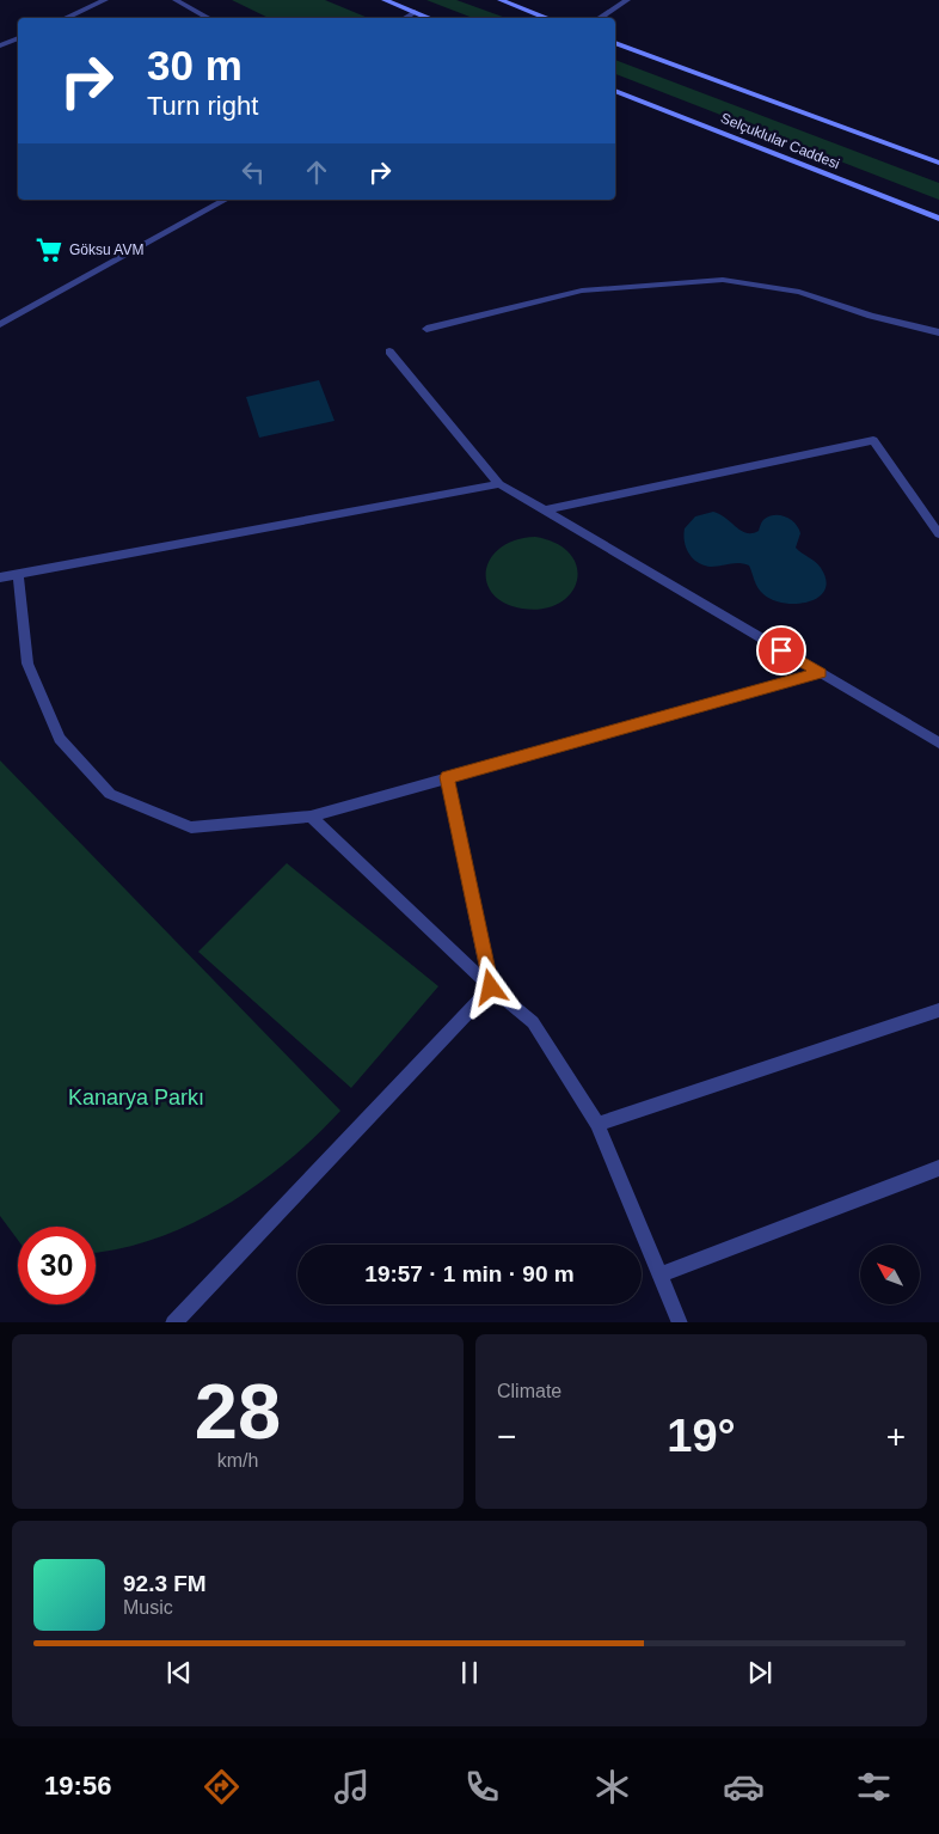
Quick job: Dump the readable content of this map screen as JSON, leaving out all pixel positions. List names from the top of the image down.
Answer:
{
  "streets": {
    "main road": ["Selçuklular Caddesi"]
  },
  "parks": ["Kanarya Parkı"],
  "places": {
    "supermarket": ["Göksu AVM"]
  },
  "north": "top left",
  "page": {
    "turn": ["30 m", "Turn right"],
    "limit": "30",
    "trip": "19:57 · 1 min · 90 m",
    "tile": [
      ["28", "km/h"],
      "Climate"
    ],
    "heat": ["−", "19°", "+"],
    "song": ["92.3 FM", "Music"],
    "tabs": "19:56"
  }
}
